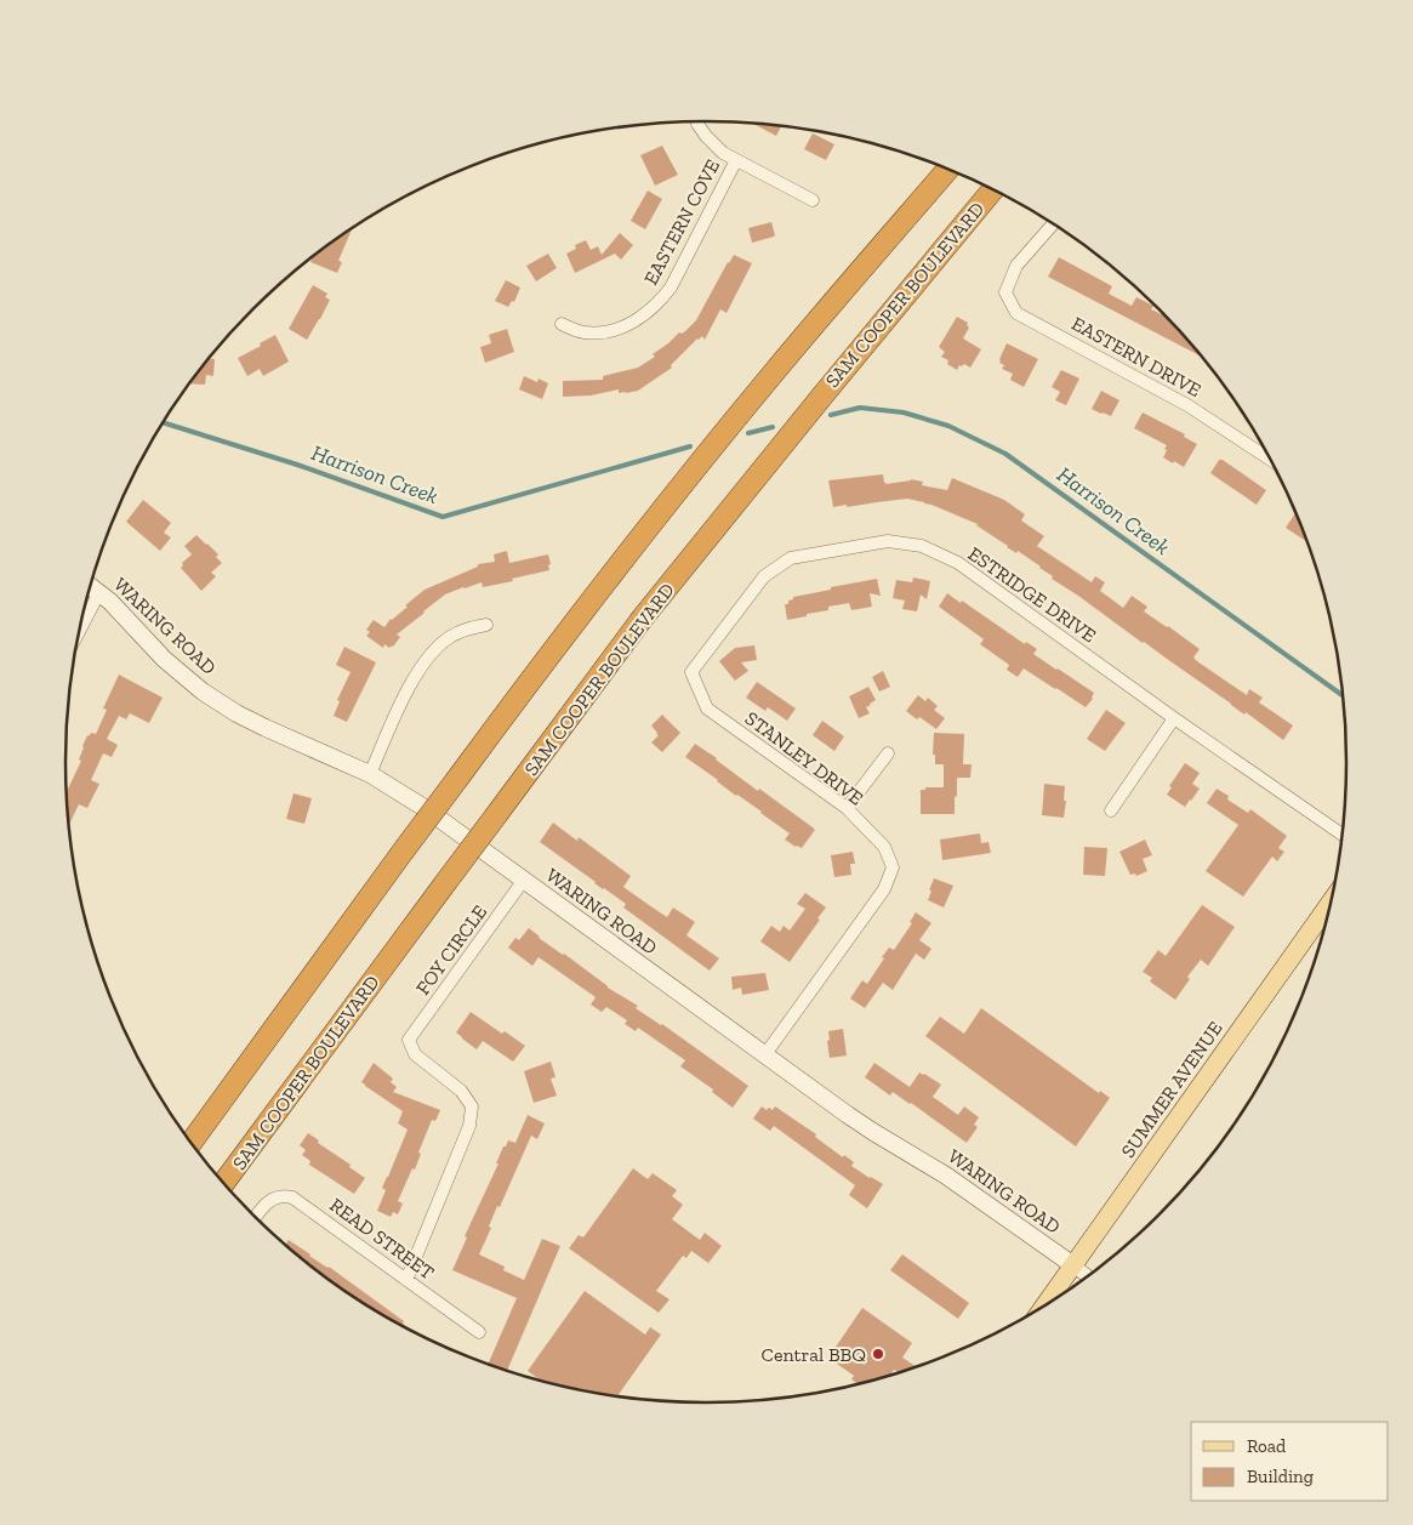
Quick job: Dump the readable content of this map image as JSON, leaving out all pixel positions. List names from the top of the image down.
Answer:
{
  "streets": {
    "highway": ["SAM COOPER BOULEVARD"],
    "main road": ["WARING ROAD", "SUMMER AVENUE"],
    "street": [
      "EASTERN COVE",
      "EASTERN DRIVE",
      "ESTRIDGE DRIVE",
      "STANLEY DRIVE",
      "FOY CIRCLE",
      "READ STREET"
    ]
  },
  "crossings": [
    ["ESTRIDGE DRIVE", "STANLEY DRIVE"],
    ["WARING ROAD", "STANLEY DRIVE"],
    ["WARING ROAD", "FOY CIRCLE"],
    ["WARING ROAD", "SUMMER AVENUE"],
    ["FOY CIRCLE", "READ STREET"]
  ],
  "water": ["Harrison Creek"],
  "places": ["Central BBQ"],
  "legend": ["Road", "Building"]
}
